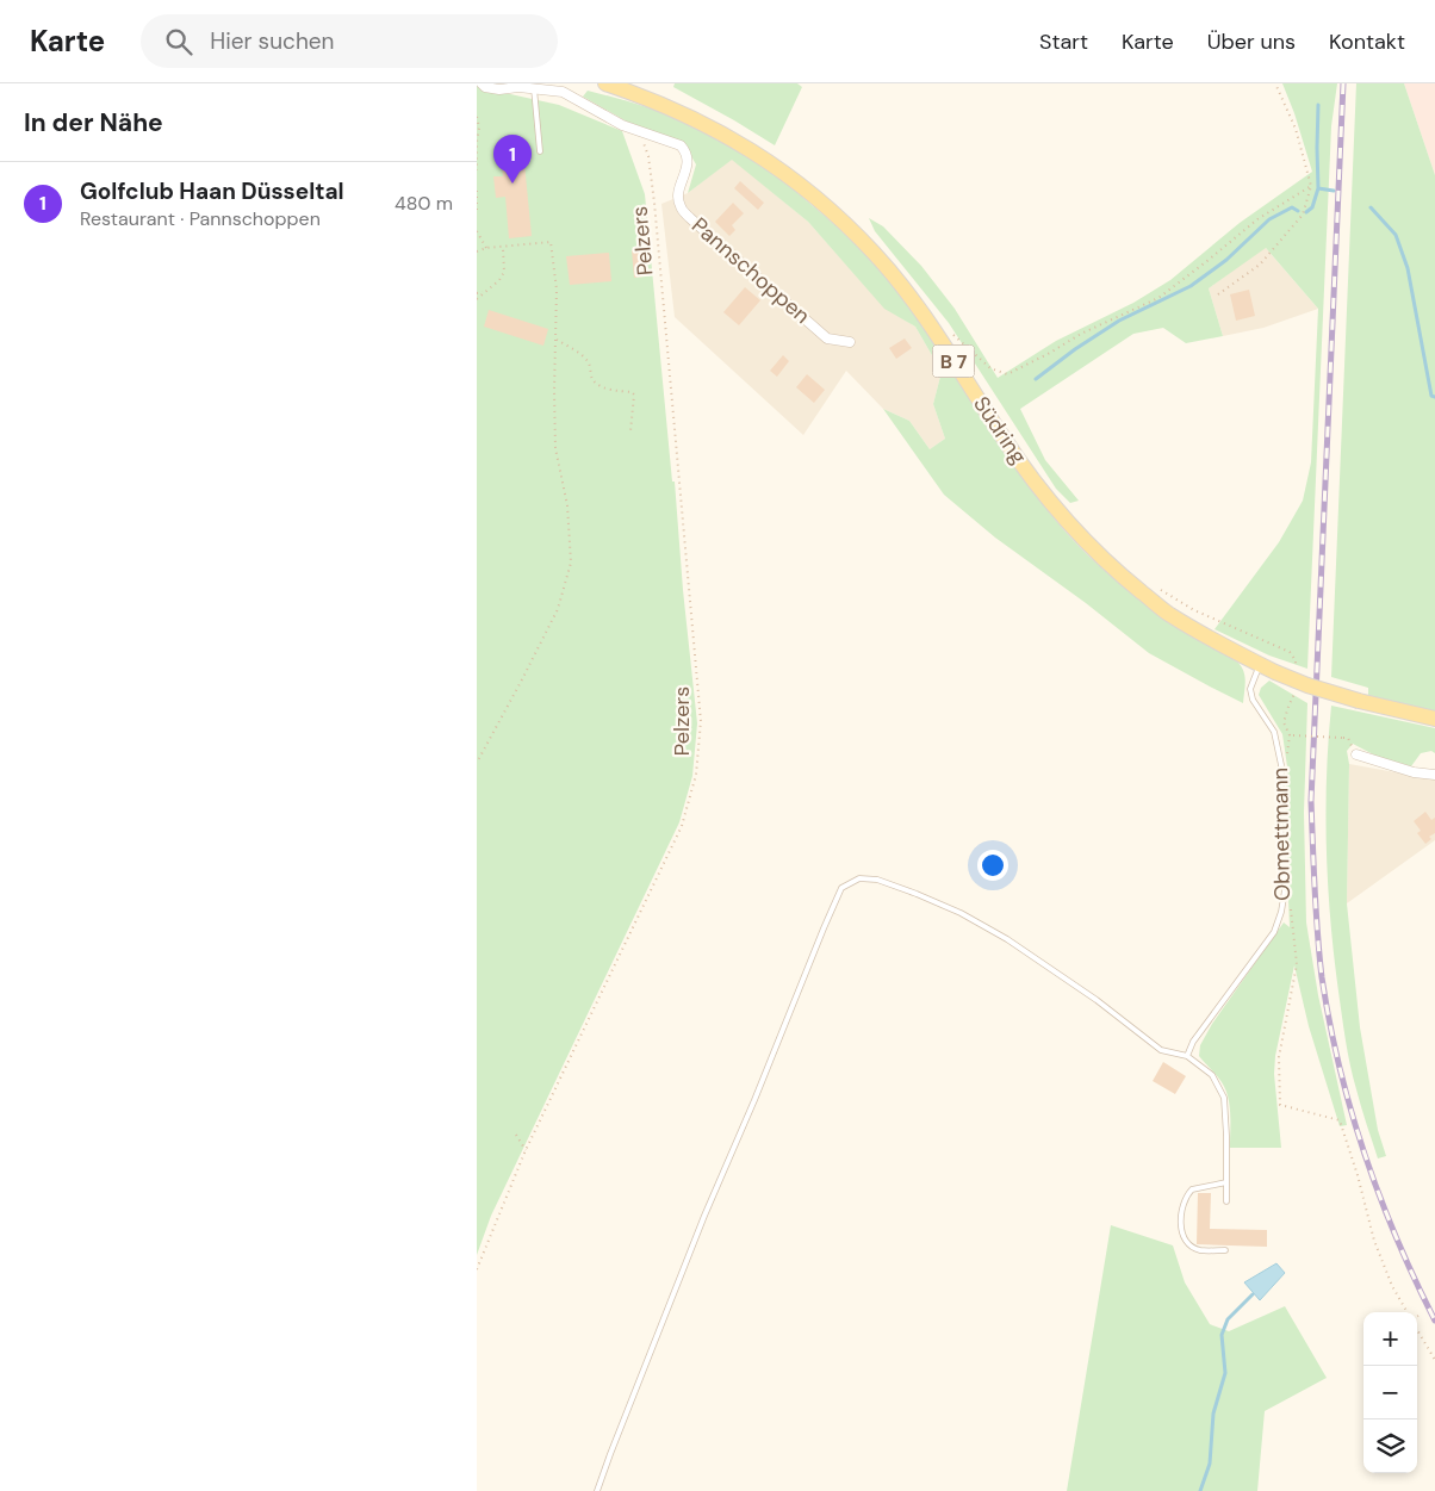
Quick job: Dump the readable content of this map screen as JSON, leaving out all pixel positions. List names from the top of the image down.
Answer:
{
  "streets": {
    "main road": ["B 7", "Südring"],
    "street": ["Pannschoppen"],
    "lane": ["Obmettmann"],
    "path": ["Pelzers"]
  },
  "crossings": [
    ["Pelzers", "Pannschoppen"],
    ["Südring", "Obmettmann"]
  ],
  "page": {
    "header": "Karte",
    "search": "Hier suchen",
    "nav": [
      "Start",
      "Karte",
      "Über uns",
      "Kontakt"
    ],
    "heading": "In der Nähe",
    "pins": "1",
    "list": [
      {
        "mark": "1",
        "name": "Golfclub Haan Düsseltal",
        "note": "Restaurant · Pannschoppen",
        "value": "480 m"
      }
    ],
    "map_buttons": ["+", "−"]
  }
}
